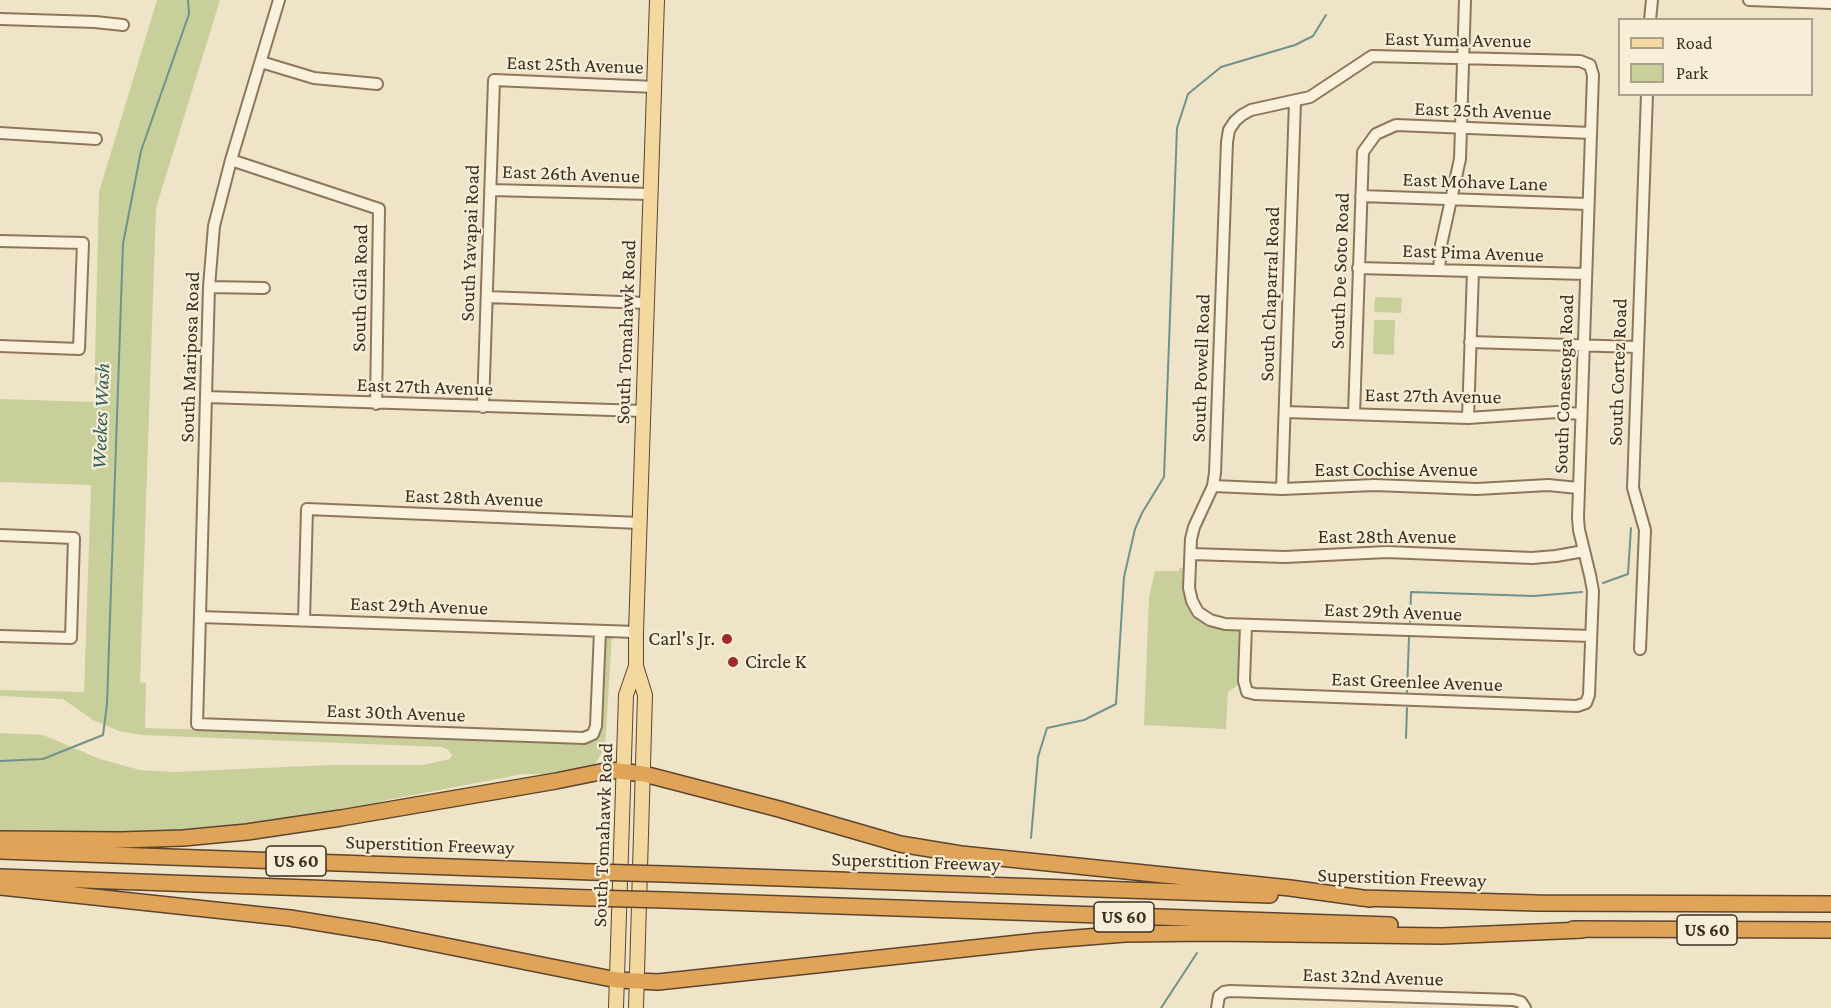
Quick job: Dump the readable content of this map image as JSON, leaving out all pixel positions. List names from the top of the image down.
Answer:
{
  "streets": {
    "highway": ["Superstition Freeway", "US 60"],
    "main road": ["South Tomahawk Road"],
    "street": [
      "East Yuma Avenue",
      "East 25th Avenue",
      "East 26th Avenue",
      "East Mohave Lane",
      "South Yavapai Road",
      "East Pima Avenue",
      "South De Soto Road",
      "South Gila Road",
      "South Chaparral Road",
      "South Mariposa Road",
      "South Powell Road",
      "South Cortez Road",
      "South Conestoga Road",
      "East 27th Avenue",
      "East Cochise Avenue",
      "East 28th Avenue",
      "East 29th Avenue",
      "East Greenlee Avenue",
      "East 30th Avenue",
      "East 32nd Avenue"
    ]
  },
  "crossings": [
    ["East Yuma Avenue", "South Chaparral Road"],
    ["East Yuma Avenue", "South Powell Road"],
    ["East Yuma Avenue", "South Conestoga Road"],
    ["East 25th Avenue", "South Yavapai Road"],
    ["East 25th Avenue", "South De Soto Road"],
    ["East 25th Avenue", "South Tomahawk Road"],
    ["East 25th Avenue", "South Conestoga Road"],
    ["East 26th Avenue", "South Yavapai Road"],
    ["East 26th Avenue", "South Tomahawk Road"],
    ["East Mohave Lane", "South De Soto Road"],
    ["East Mohave Lane", "South Conestoga Road"],
    ["South Yavapai Road", "East 27th Avenue"],
    ["East Pima Avenue", "South De Soto Road"],
    ["East Pima Avenue", "South Conestoga Road"],
    ["South De Soto Road", "East 27th Avenue"],
    ["South Gila Road", "South Mariposa Road"],
    ["South Gila Road", "East 27th Avenue"],
    ["South Chaparral Road", "East 27th Avenue"],
    ["South Chaparral Road", "East Cochise Avenue"],
    ["South Tomahawk Road", "East 27th Avenue"],
    ["South Tomahawk Road", "East 28th Avenue"],
    ["South Tomahawk Road", "East 29th Avenue"],
    ["South Mariposa Road", "East 27th Avenue"],
    ["South Mariposa Road", "East 29th Avenue"],
    ["South Mariposa Road", "East 30th Avenue"],
    ["South Powell Road", "East Cochise Avenue"],
    ["South Powell Road", "East 28th Avenue"],
    ["South Powell Road", "East 29th Avenue"],
    ["South Conestoga Road", "East 27th Avenue"],
    ["South Conestoga Road", "East Cochise Avenue"],
    ["South Conestoga Road", "East 28th Avenue"],
    ["South Conestoga Road", "East 29th Avenue"],
    ["South Conestoga Road", "East Greenlee Avenue"],
    ["East 28th Avenue", "East 29th Avenue"],
    ["East 29th Avenue", "East Greenlee Avenue"],
    ["East 29th Avenue", "East 30th Avenue"]
  ],
  "water": ["Weekes Wash"],
  "places": ["Carl's Jr.", "Circle K"],
  "legend": ["Road", "Park"]
}
